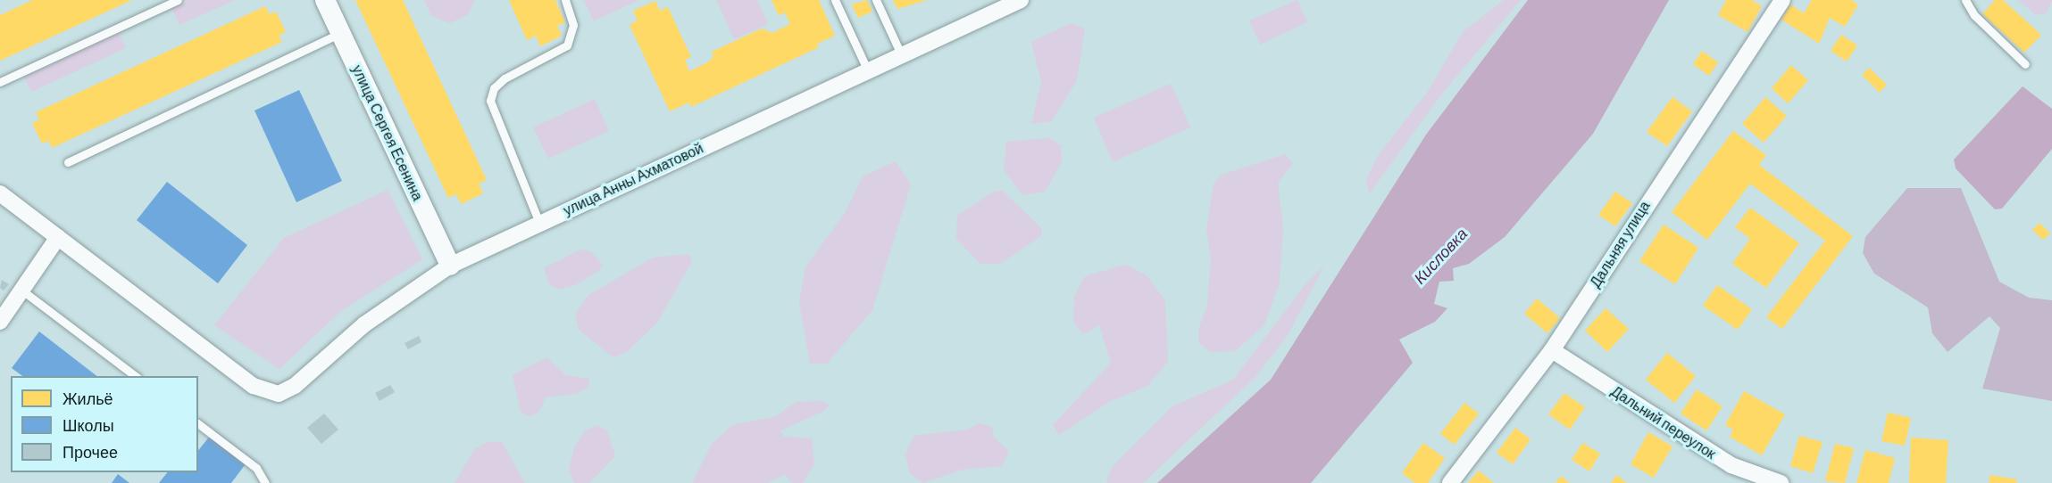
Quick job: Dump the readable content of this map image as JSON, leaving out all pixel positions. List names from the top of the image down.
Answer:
{
  "streets": {
    "street": [
      "улица Сергея Есенина",
      "улица Анны Ахматовой",
      "Дальняя улица",
      "Дальний переулок"
    ]
  },
  "crossings": [
    ["улица Сергея Есенина", "улица Анны Ахматовой"],
    ["Дальняя улица", "Дальний переулок"]
  ],
  "water": ["Кисловка"],
  "legend": ["Жильё", "Школы", "Прочее"]
}
